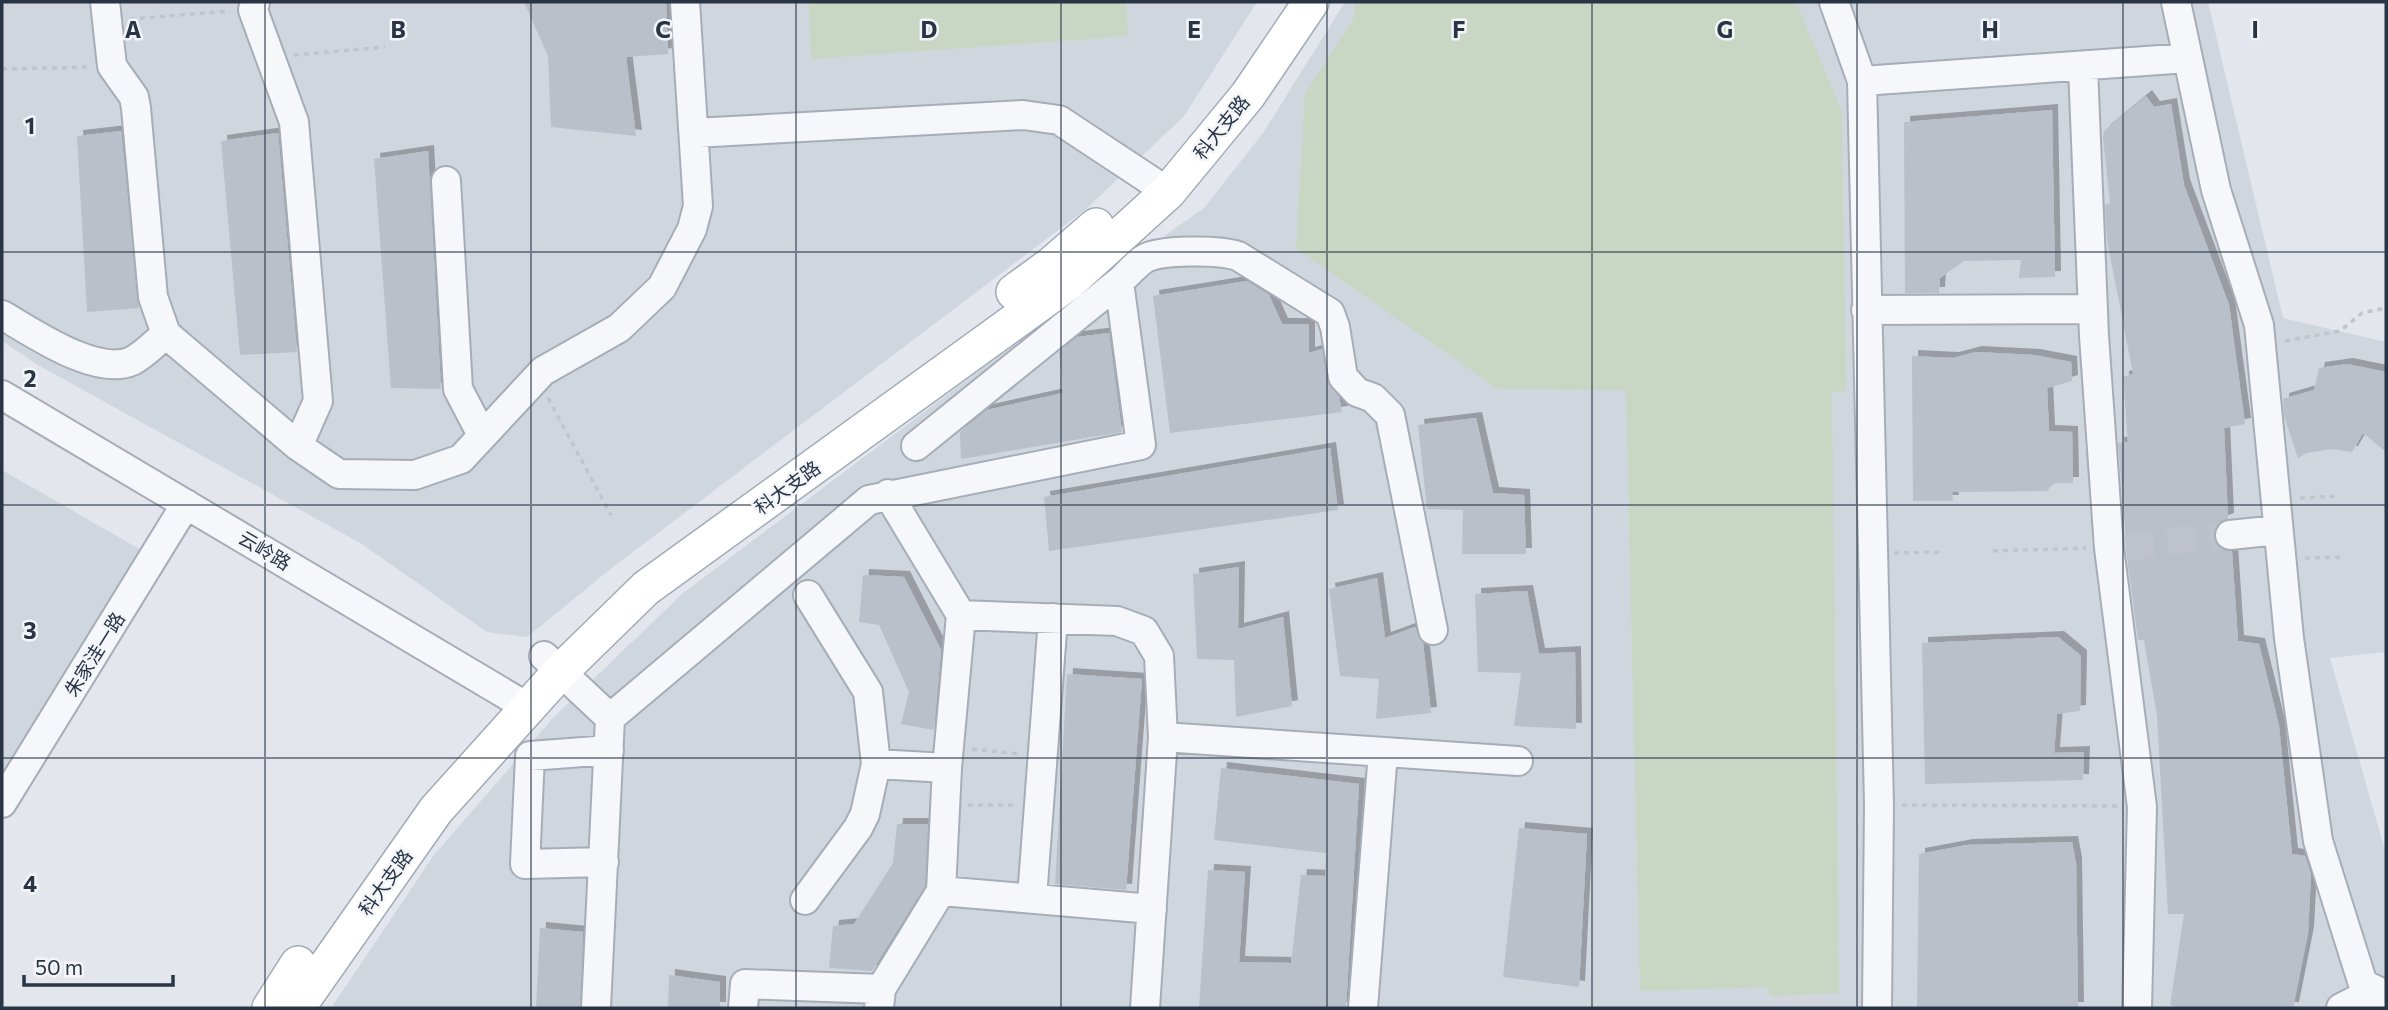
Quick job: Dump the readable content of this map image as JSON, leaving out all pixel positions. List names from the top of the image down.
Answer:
{
  "streets": {
    "main road": ["科大支路"],
    "street": ["云岭路", "朱家洼一路"]
  },
  "crossings": [
    ["科大支路", "云岭路"],
    ["云岭路", "朱家洼一路"]
  ],
  "scale_bar": "50 m",
  "grid": {
    "columns": [
      "A",
      "B",
      "C",
      "D",
      "E",
      "F",
      "G",
      "H",
      "I"
    ],
    "rows": [
      "1",
      "2",
      "3",
      "4"
    ]
  }
}
